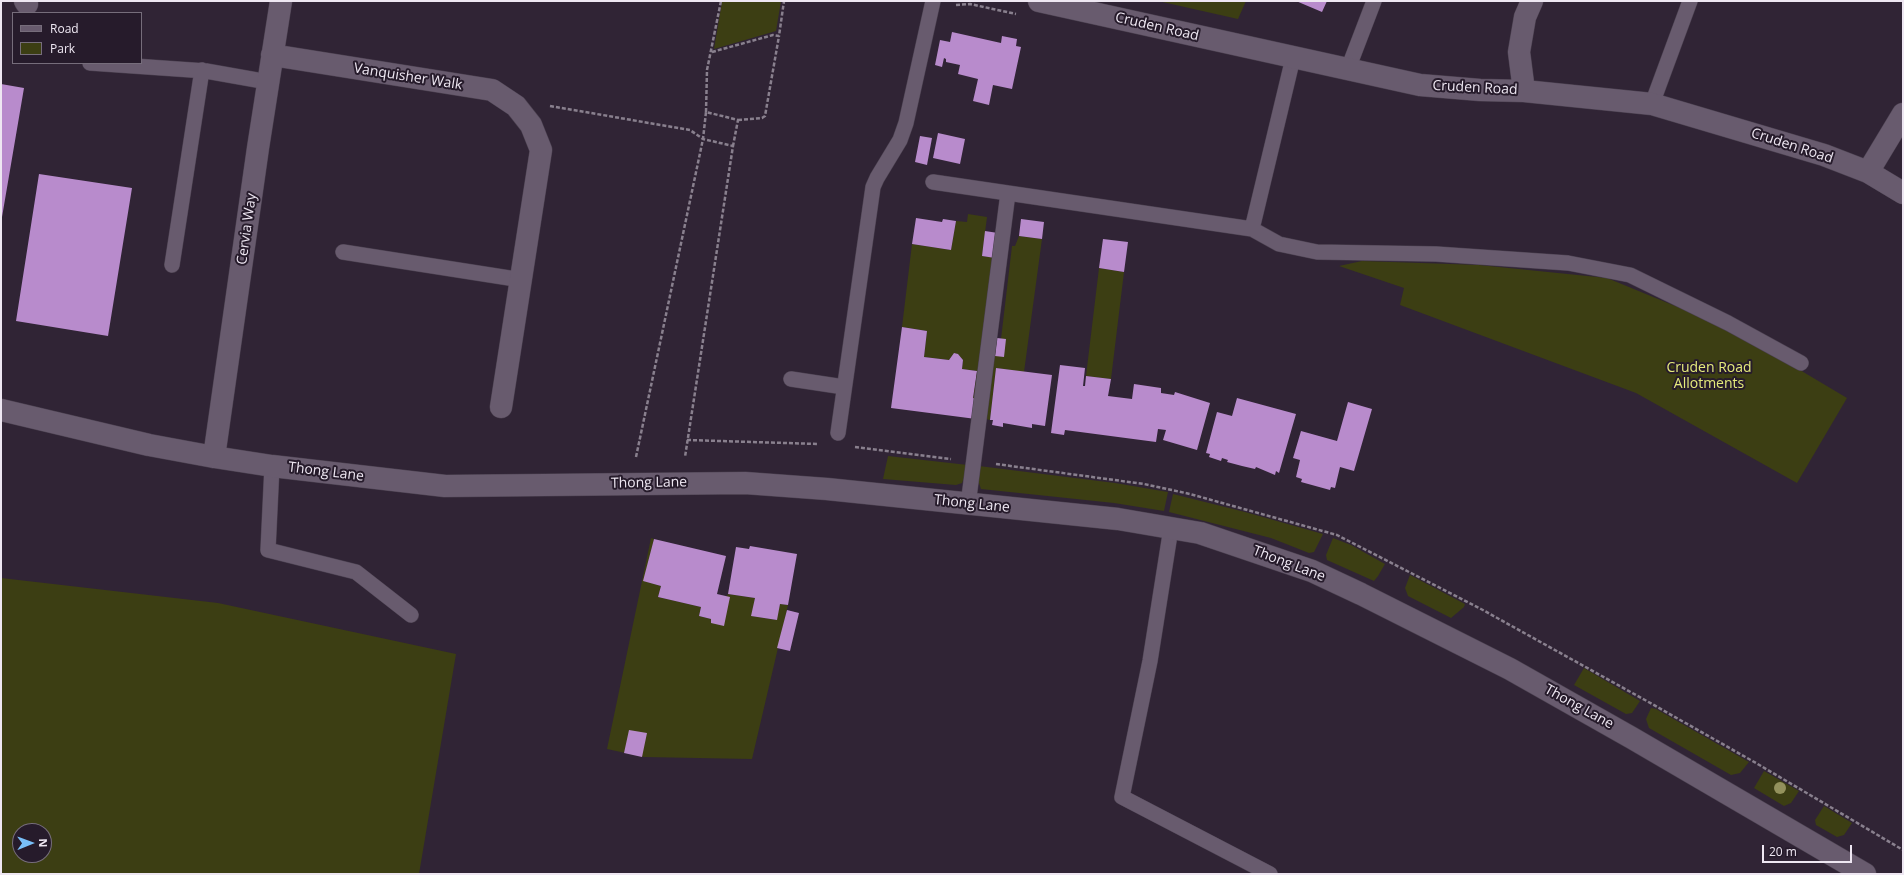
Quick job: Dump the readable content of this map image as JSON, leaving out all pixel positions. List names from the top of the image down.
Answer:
{
  "streets": {
    "street": [
      "Cruden Road",
      "Vanquisher Walk",
      "Cervia Way",
      "Thong Lane"
    ]
  },
  "crossings": [
    ["Vanquisher Walk", "Cervia Way"],
    ["Cervia Way", "Thong Lane"]
  ],
  "parks": ["Cruden Road Allotments"],
  "legend": ["Road", "Park"],
  "scale_bar": "20 m",
  "north": "right"
}
